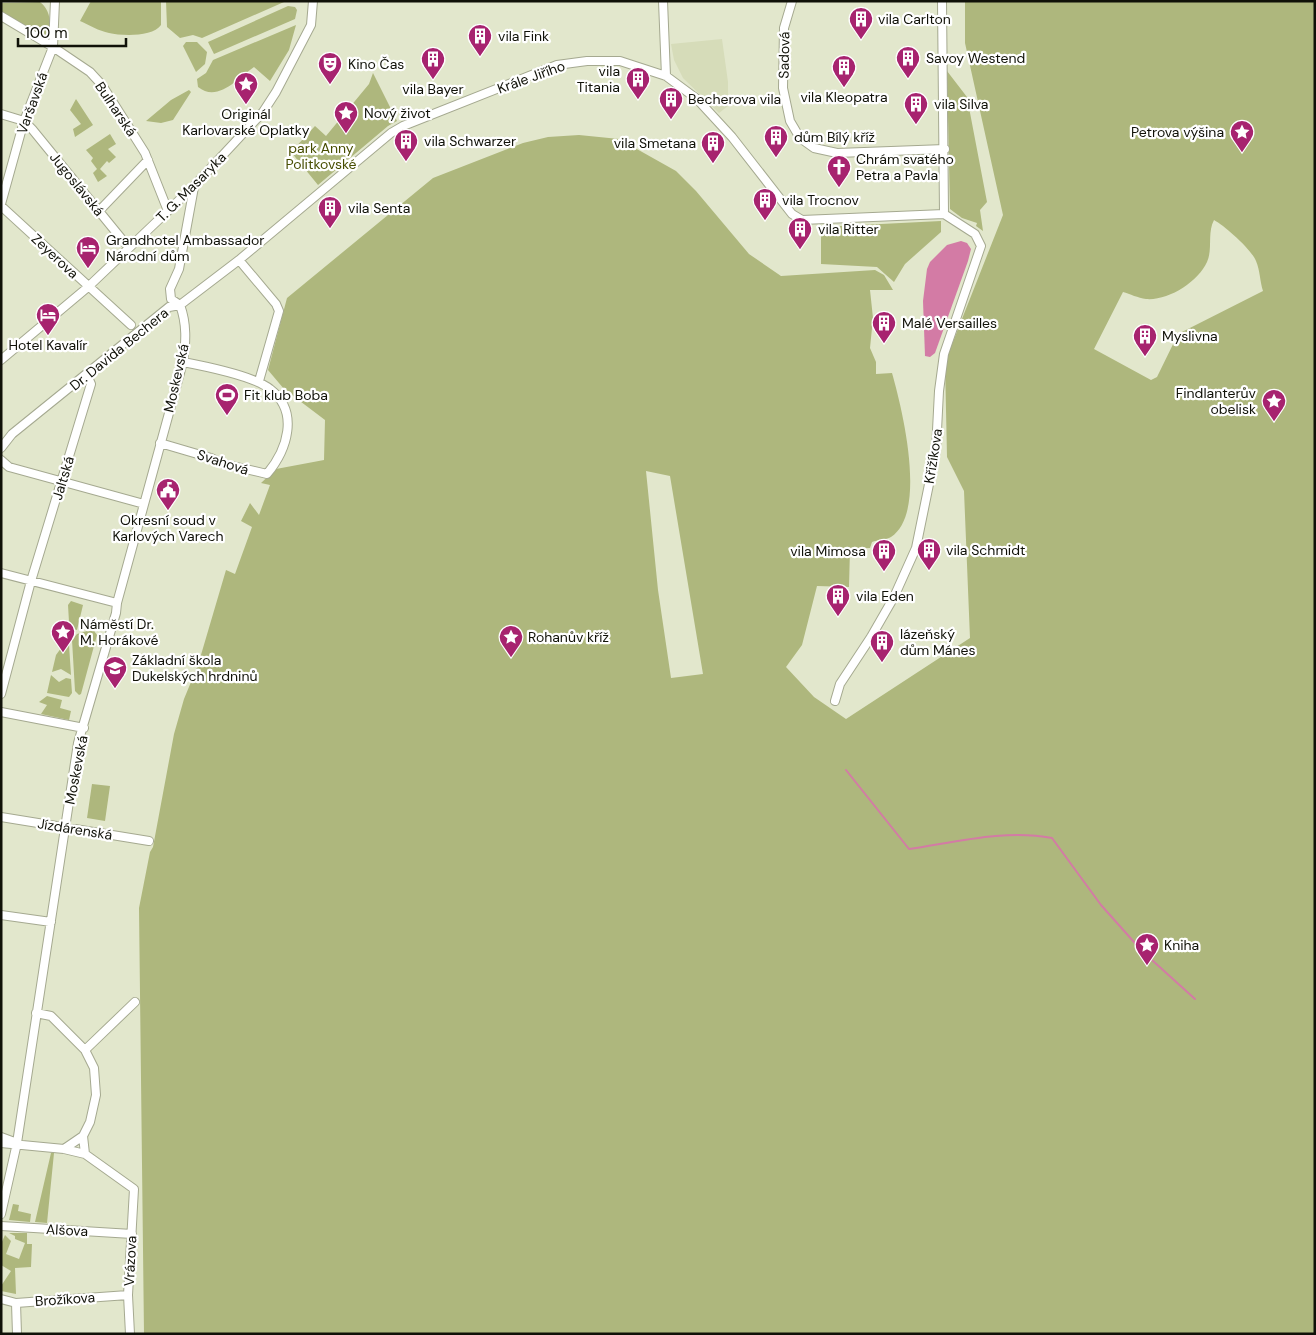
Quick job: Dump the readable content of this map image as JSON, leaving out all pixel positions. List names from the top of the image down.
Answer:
{
  "streets": {
    "street": [
      "Sadová",
      "Krále Jiřího",
      "Varšavská",
      "Bulharská",
      "Jugoslávská",
      "T. G. Masaryka",
      "Zeyerova",
      "Dr. Davida Bechera",
      "Moskevská",
      "Křižíkova",
      "Svahová",
      "Jaltská",
      "Jízdárenská",
      "Alšova",
      "Vrázova",
      "Brožíkova"
    ]
  },
  "crossings": [
    ["Krále Jiřího", "Dr. Davida Bechera"],
    ["Krále Jiřího", "Moskevská"],
    ["Krále Jiřího", "Křižíkova"],
    ["Varšavská", "Bulharská"],
    ["Varšavská", "Jugoslávská"],
    ["Varšavská", "Zeyerova"],
    ["Bulharská", "T. G. Masaryka"],
    ["Jugoslávská", "T. G. Masaryka"],
    ["T. G. Masaryka", "Zeyerova"],
    ["T. G. Masaryka", "Dr. Davida Bechera"],
    ["Dr. Davida Bechera", "Moskevská"],
    ["Dr. Davida Bechera", "Jaltská"],
    ["Moskevská", "Svahová"],
    ["Moskevská", "Jízdárenská"],
    ["Alšova", "Vrázova"],
    ["Vrázova", "Brožíkova"]
  ],
  "parks": ["park Anny Politkovské"],
  "places": {
    "building": [
      "vila Carlton",
      "vila Fink",
      "Savoy Westend",
      "vila Bayer",
      "vila Kleopatra",
      "vila Titania",
      "Becherova vila",
      "vila Silva",
      "dům Bílý kříž",
      "vila Schwarzer",
      "vila Smetana",
      "vila Trocnov",
      "vila Senta",
      "vila Ritter",
      "Malé Versailles",
      "Myslivna",
      "vila Schmidt",
      "vila Mimosa",
      "vila Eden",
      "lázeňský dům Mánes"
    ],
    "theatre": ["Kino Čas"],
    "place": [
      "Originál Karlovarské Oplatky",
      "Nový život",
      "Petrova výšina",
      "Findlanterův obelisk",
      "Náměstí Dr. M. Horákové",
      "Rohanův kříž",
      "Kniha"
    ],
    "church": ["Chrám svatého Petra a Pavla"],
    "hotel": ["Grandhotel Ambassador Národní dům", "Hotel Kavalír"],
    "sports": ["Fit klub Boba"],
    "public building": ["Okresní soud v Karlových Varech"],
    "school or university": ["Základní škola Dukelských hrdninů"]
  },
  "scale_bar": "100 m"
}
